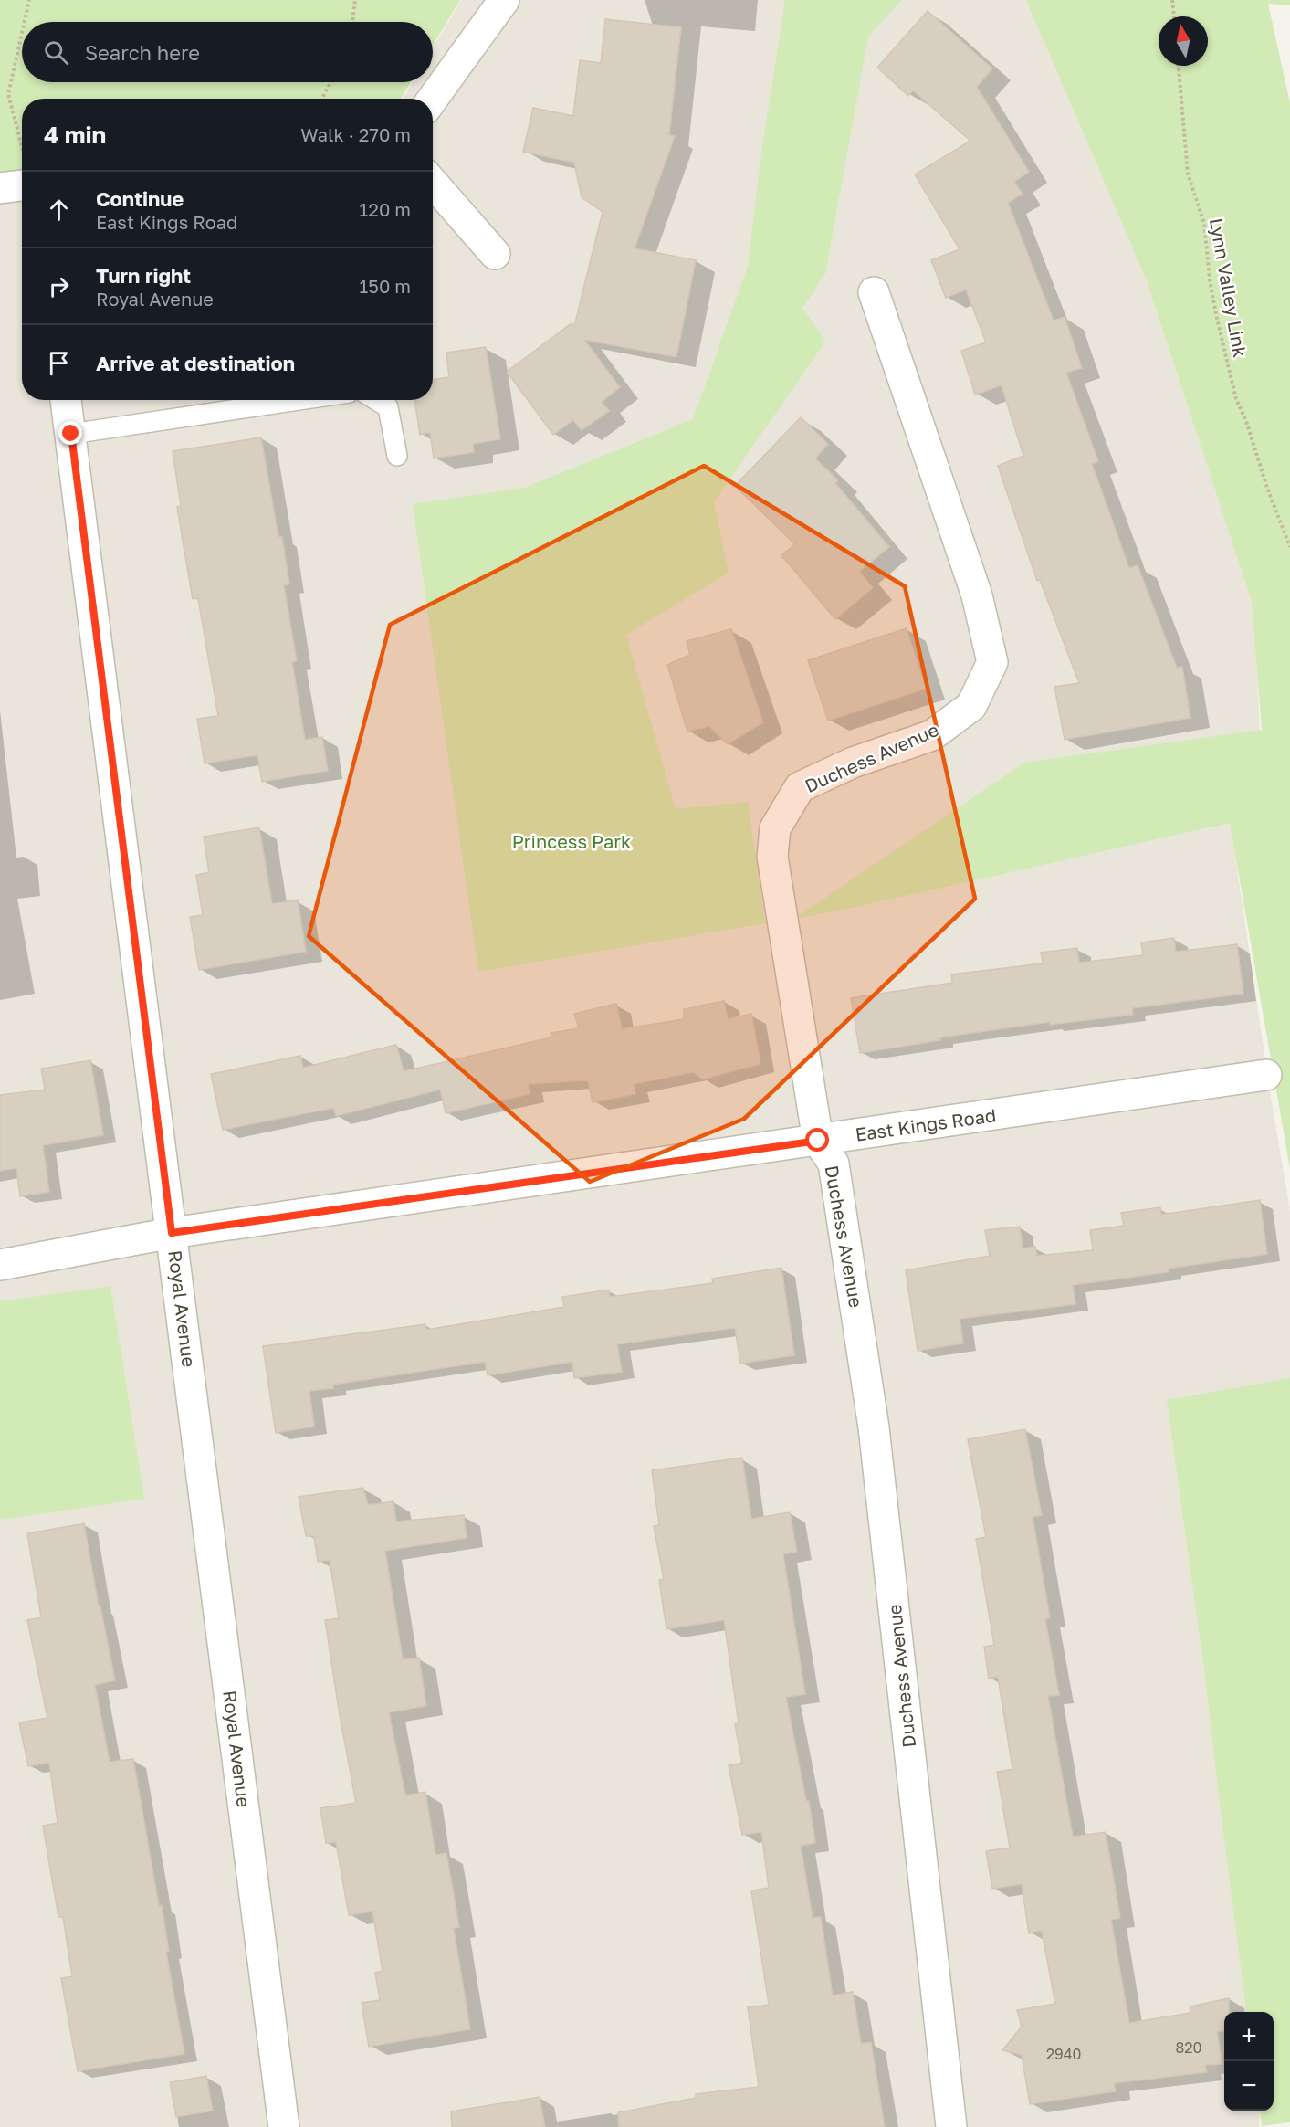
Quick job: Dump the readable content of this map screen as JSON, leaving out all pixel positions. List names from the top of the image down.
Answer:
{
  "streets": {
    "street": ["Duchess Avenue", "East Kings Road", "Royal Avenue"],
    "path": ["Lynn Valley Link"]
  },
  "crossings": [
    ["Duchess Avenue", "East Kings Road"],
    ["East Kings Road", "Royal Avenue"]
  ],
  "parks": ["Princess Park"],
  "house_numbers": ["820", "2940"],
  "north": "top",
  "page": {
    "search": "Search here",
    "heading": ["4 min", "Walk · 270 m"],
    "list": [
      ["Continue", "East Kings Road", "120 m"],
      ["Turn right", "Royal Avenue", "150 m"],
      "Arrive at destination"
    ],
    "map_buttons": ["+", "−"]
  }
}
